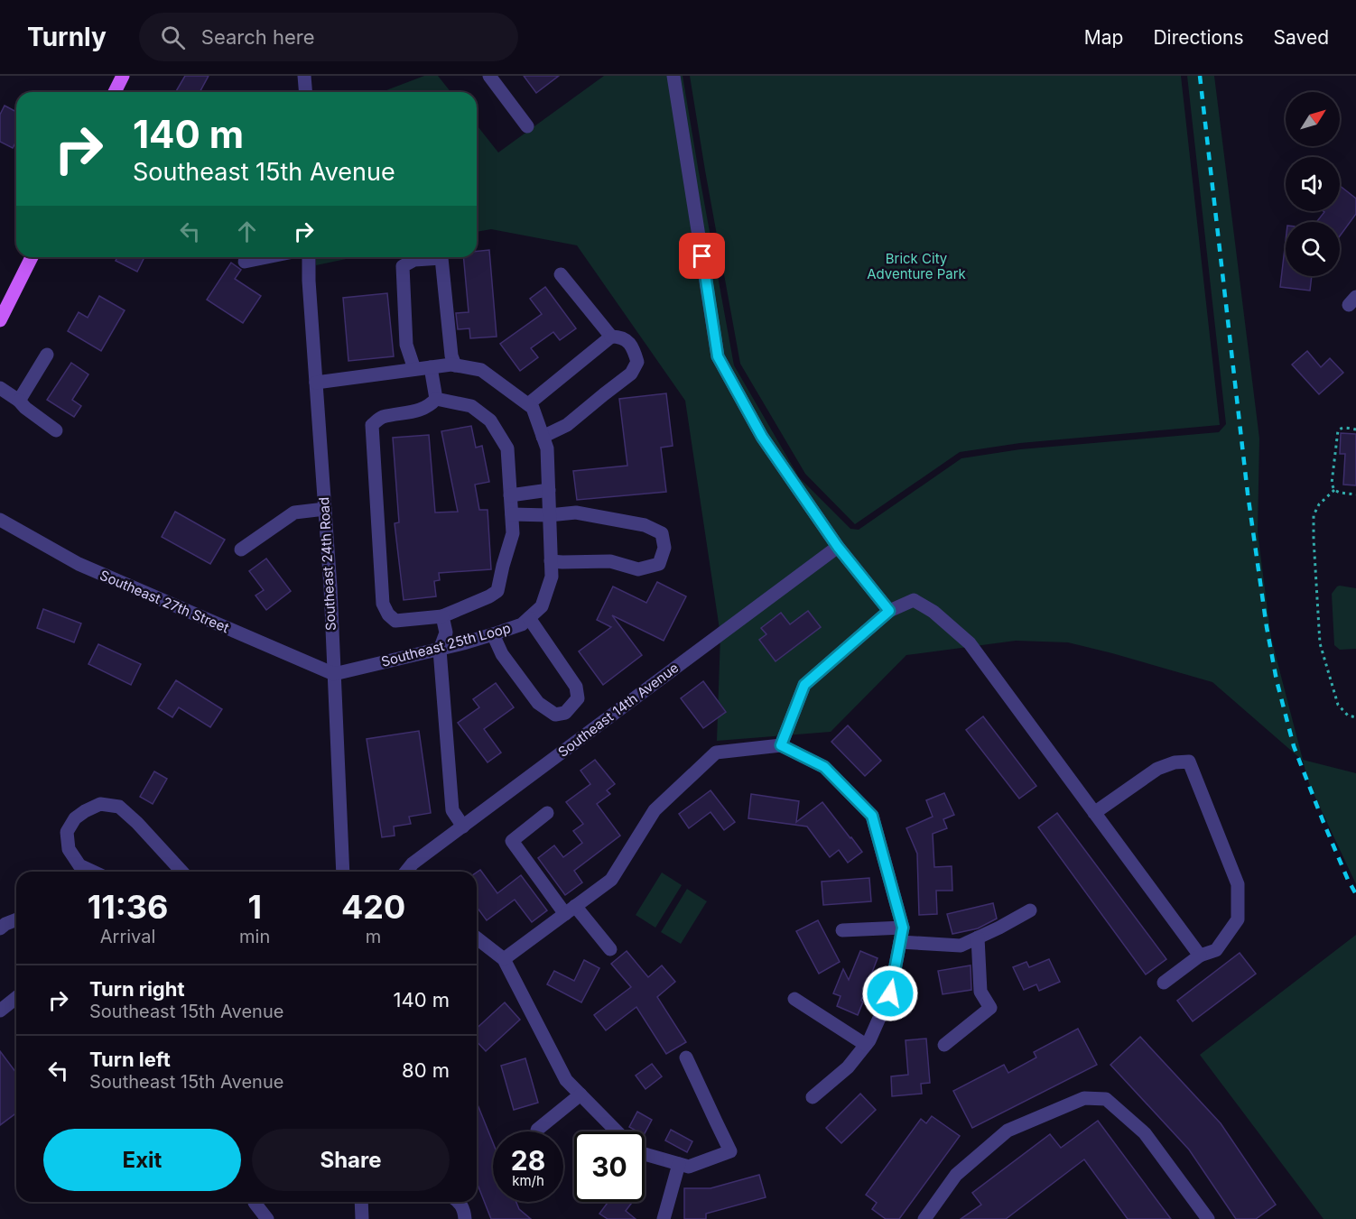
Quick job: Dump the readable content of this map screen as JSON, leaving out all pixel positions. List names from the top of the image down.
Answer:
{
  "streets": {
    "street": [
      "Southeast 24th Road",
      "Southeast 27th Street",
      "Southeast 25th Loop",
      "Southeast 14th Avenue"
    ]
  },
  "crossings": [
    ["Southeast 24th Road", "Southeast 27th Street"],
    ["Southeast 24th Road", "Southeast 25th Loop"],
    ["Southeast 27th Street", "Southeast 25th Loop"]
  ],
  "parks": ["Brick City Adventure Park"],
  "north": "top right",
  "page": {
    "header": "Turnly",
    "search": "Search here",
    "nav": ["Map", "Directions", "Saved"],
    "turn": ["140 m", "Southeast 15th Avenue"],
    "eta": [
      "11:36",
      "Arrival",
      "1",
      "min",
      "420",
      "m"
    ],
    "list": [
      {
        "name": "Turn right",
        "note": "Southeast 15th Avenue",
        "value": "140 m"
      },
      {
        "name": "Turn left",
        "note": "Southeast 15th Avenue",
        "value": "80 m"
      }
    ],
    "buttons": ["Exit", "Share"],
    "speed": "28 km/h",
    "limit": "30"
  }
}
